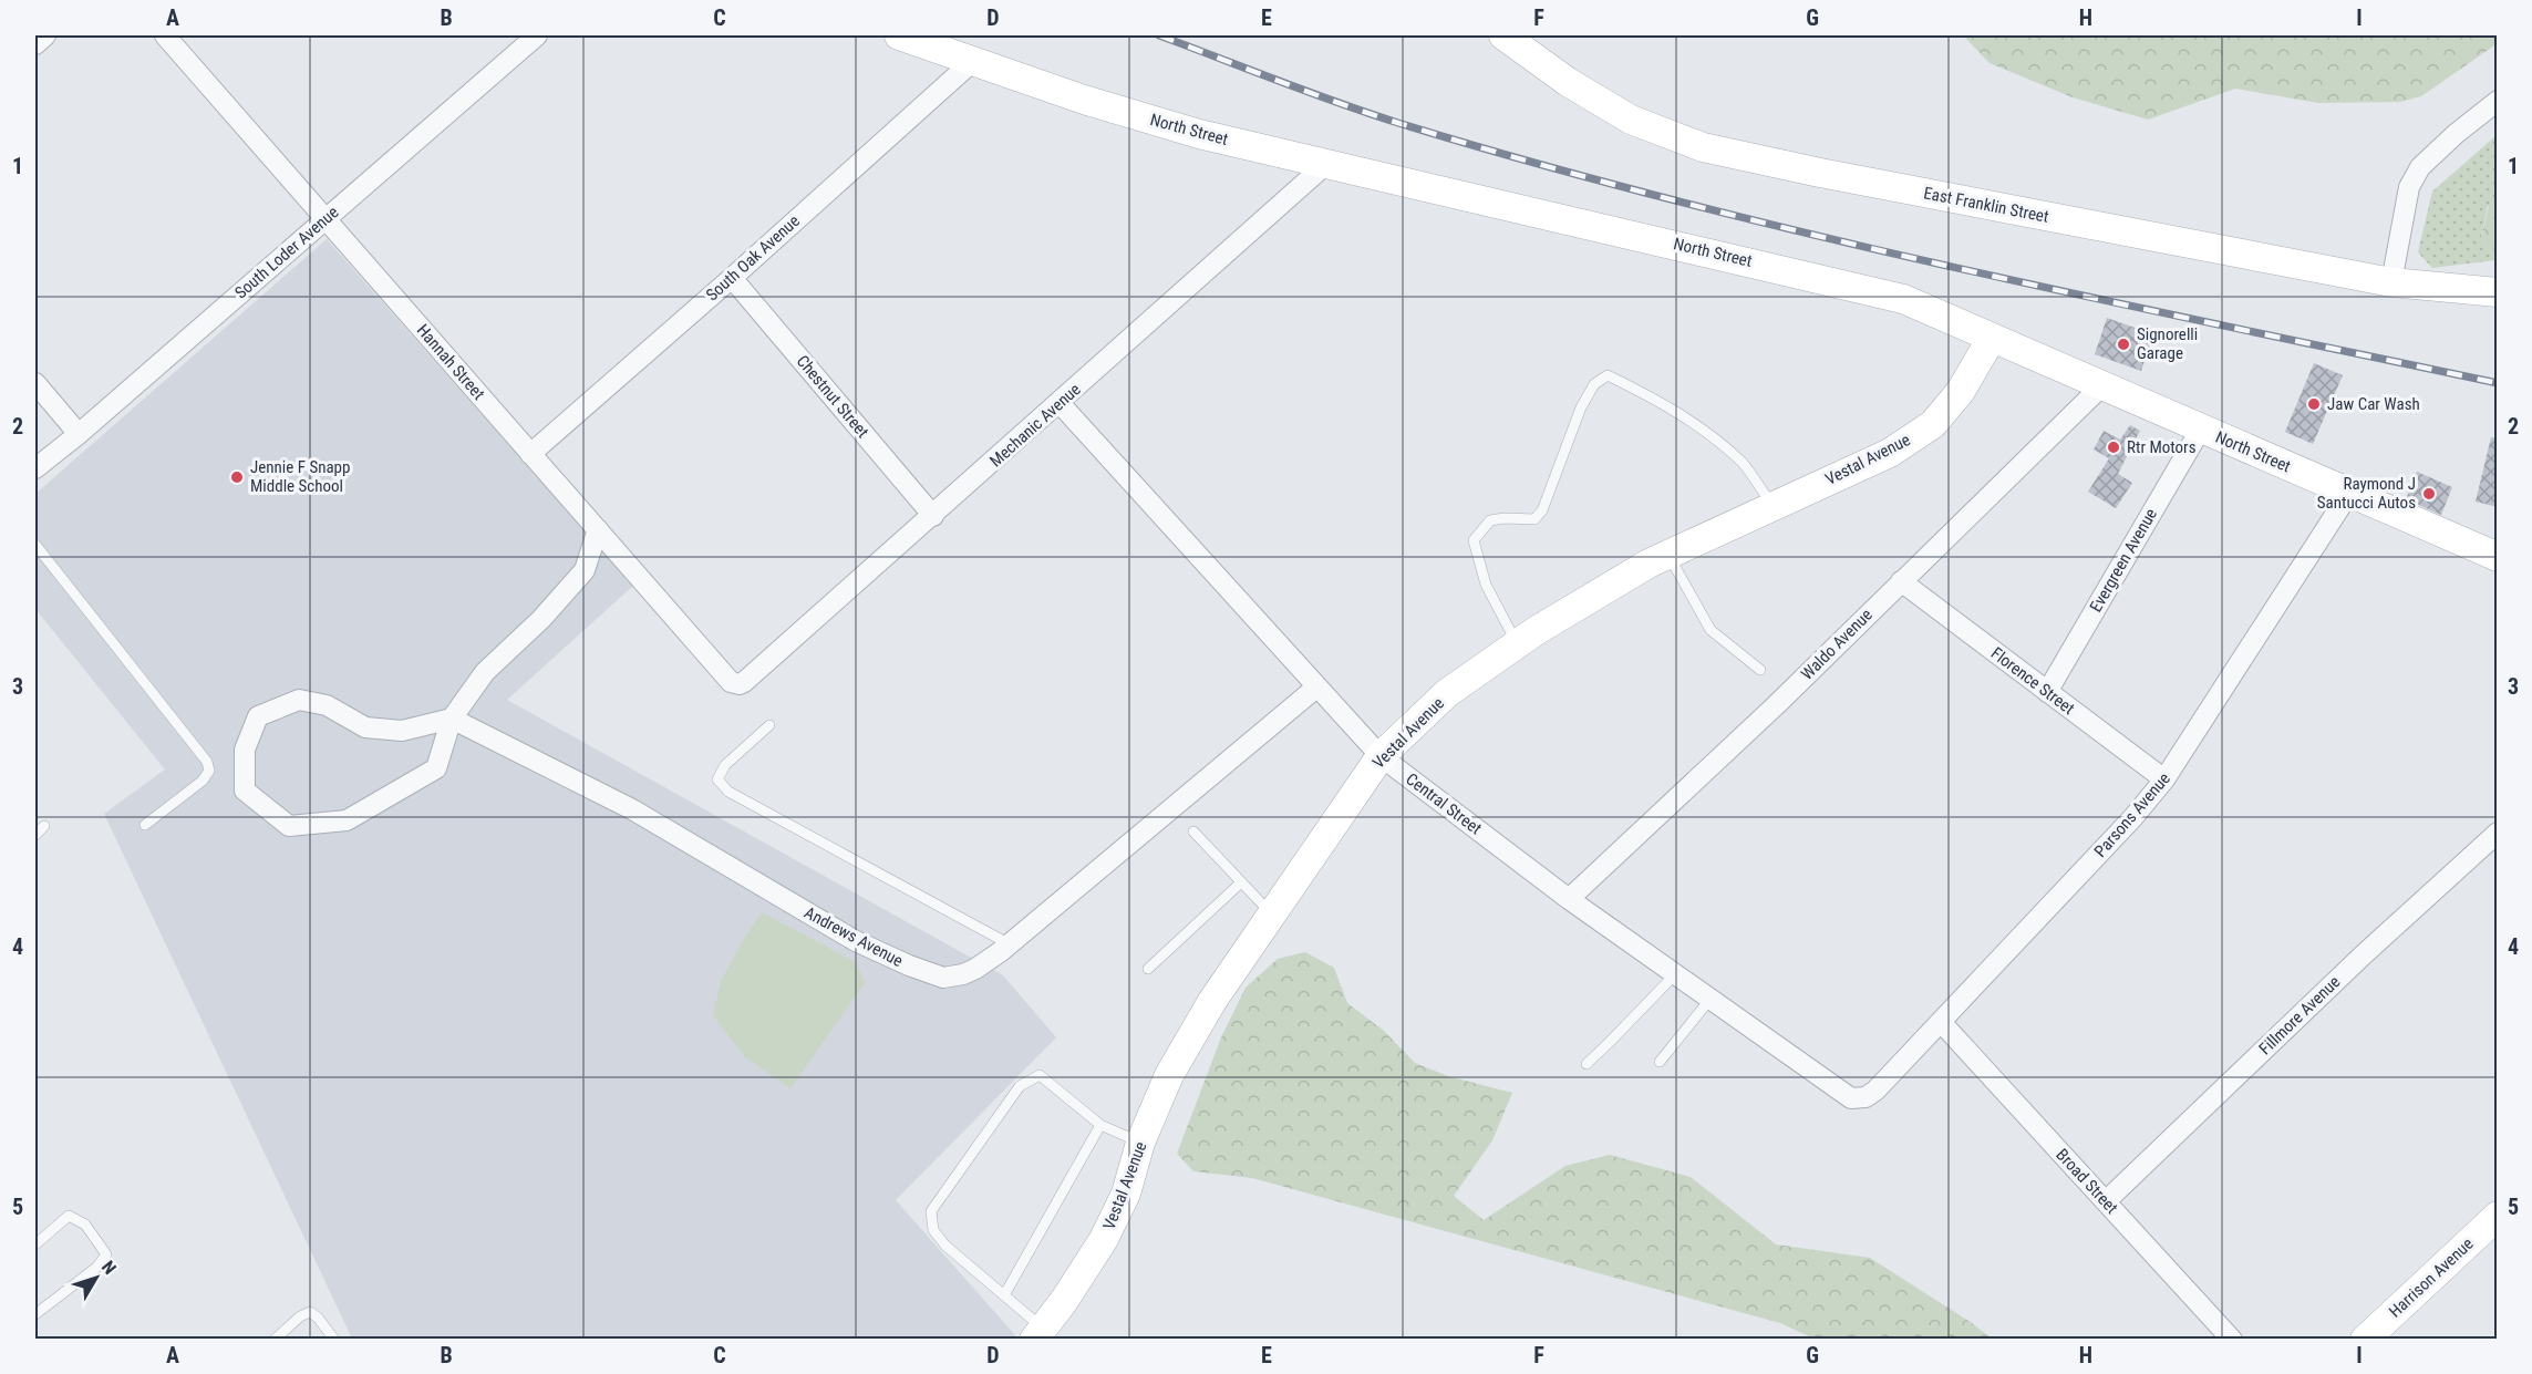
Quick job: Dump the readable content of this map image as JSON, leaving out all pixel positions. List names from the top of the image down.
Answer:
{
  "streets": {
    "street": [
      "North Street",
      "East Franklin Street",
      "South Loder Avenue",
      "South Oak Avenue",
      "Hannah Street",
      "Chestnut Street",
      "Mechanic Avenue",
      "Vestal Avenue",
      "Evergreen Avenue",
      "Waldo Avenue",
      "Florence Street",
      "Central Street",
      "Parsons Avenue",
      "Andrews Avenue",
      "Fillmore Avenue",
      "Broad Street",
      "Harrison Avenue"
    ]
  },
  "crossings": [
    ["North Street", "South Oak Avenue"],
    ["North Street", "Mechanic Avenue"],
    ["North Street", "Vestal Avenue"],
    ["North Street", "Evergreen Avenue"],
    ["North Street", "Waldo Avenue"],
    ["North Street", "Parsons Avenue"],
    ["South Loder Avenue", "Hannah Street"],
    ["South Oak Avenue", "Hannah Street"],
    ["South Oak Avenue", "Chestnut Street"],
    ["Hannah Street", "Mechanic Avenue"],
    ["Chestnut Street", "Mechanic Avenue"],
    ["Mechanic Avenue", "Central Street"],
    ["Vestal Avenue", "Central Street"],
    ["Evergreen Avenue", "Florence Street"],
    ["Waldo Avenue", "Florence Street"],
    ["Waldo Avenue", "Central Street"],
    ["Florence Street", "Parsons Avenue"],
    ["Central Street", "Parsons Avenue"],
    ["Central Street", "Andrews Avenue"],
    ["Parsons Avenue", "Broad Street"],
    ["Fillmore Avenue", "Broad Street"]
  ],
  "places": [
    "Signorelli Garage",
    "Jaw Car Wash",
    "Rtr Motors",
    "Jennie F Snapp Middle School",
    "Raymond J Santucci Autos"
  ],
  "north": "top right",
  "grid": {
    "columns": [
      "A",
      "B",
      "C",
      "D",
      "E",
      "F",
      "G",
      "H",
      "I"
    ],
    "rows": [
      "1",
      "2",
      "3",
      "4",
      "5"
    ]
  }
}
